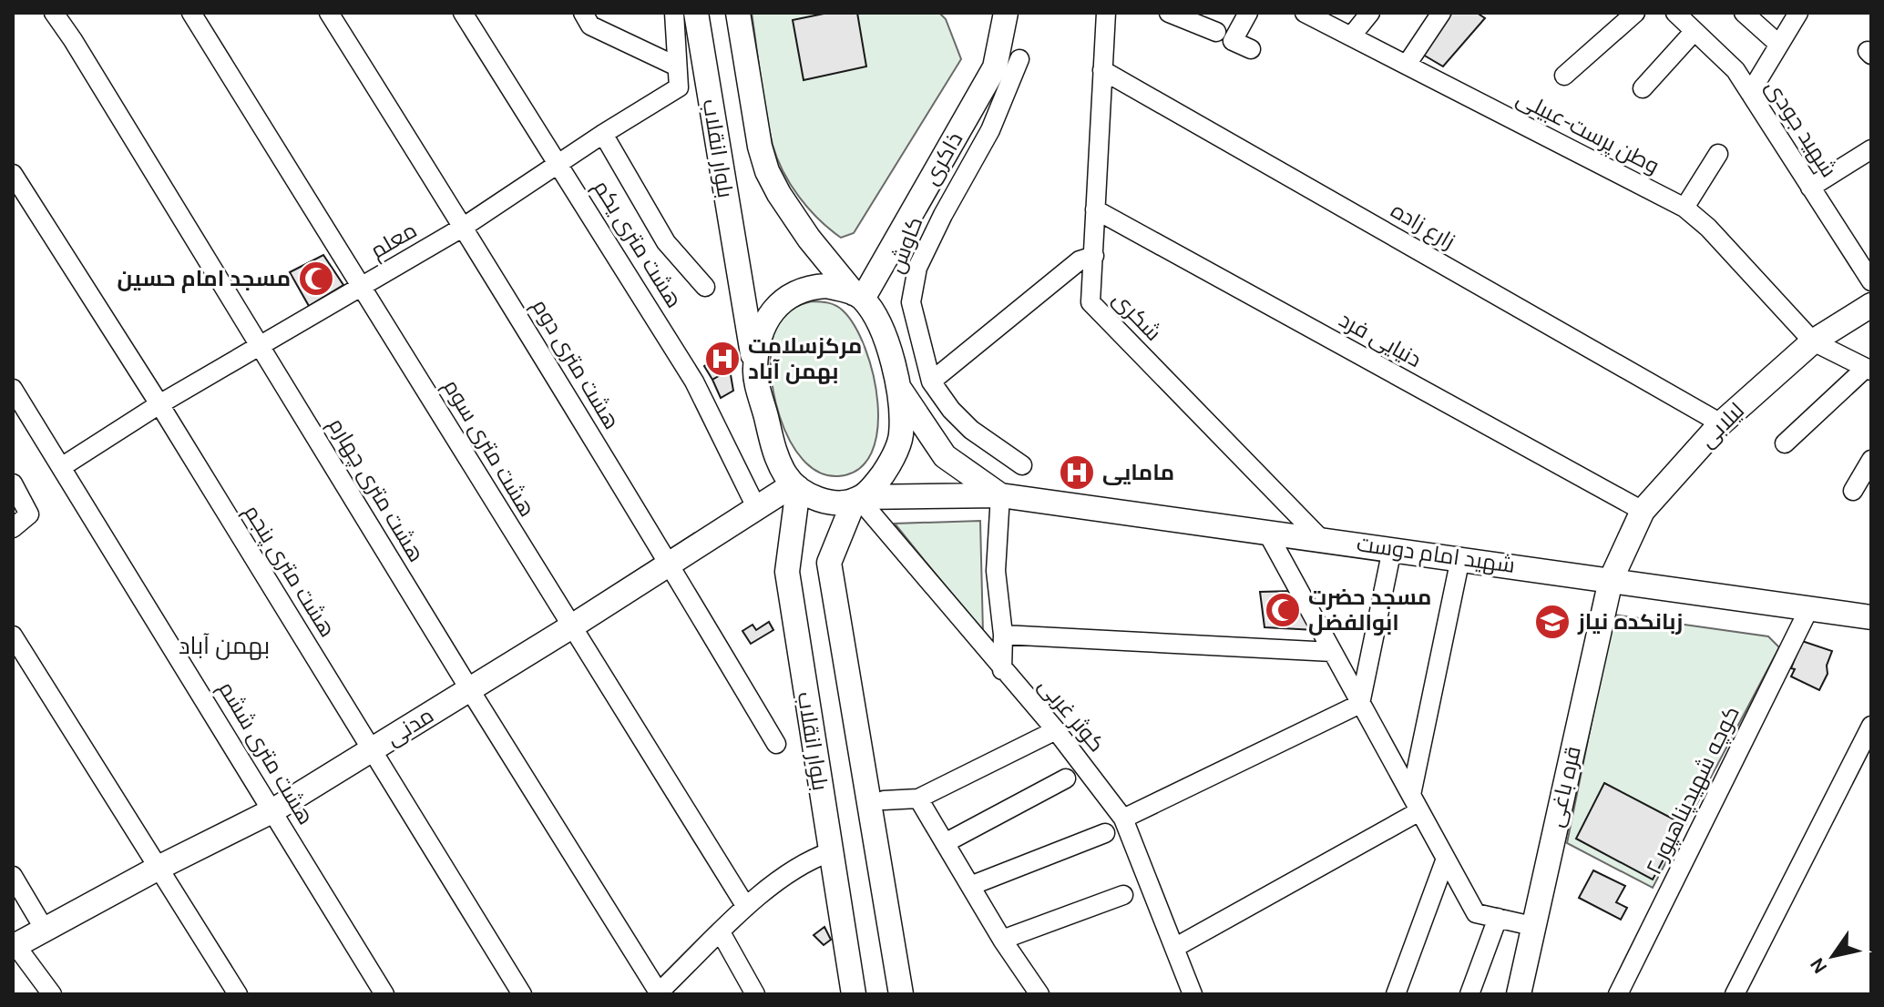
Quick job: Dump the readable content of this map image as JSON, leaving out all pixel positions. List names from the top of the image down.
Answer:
{
  "streets": {
    "main road": [
      "بلوار انقلاب",
      "ذاکری",
      "لیلابی",
      "شهید امام دوست",
      "مدنی",
      "قره باغی"
    ],
    "street": [
      "شهید جودی",
      "وطن پرست-عبیلی",
      "زارع زاده",
      "معلم",
      "هشت متری یکم",
      "کاوش",
      "شکری",
      "دنیایی فرد",
      "هشت متری دوم",
      "هشت متری سوم",
      "هشت متری چهارم",
      "هشت متری پنجم",
      "کوثر غربی",
      "هشت متری ششم",
      "۲ کوچه شهیدپناهپور"
    ]
  },
  "crossings": [
    ["وطن پرست-عبیلی", "لیلابی"],
    ["بلوار انقلاب", "ذاکری"],
    ["بلوار انقلاب", "شهید امام دوست"],
    ["بلوار انقلاب", "کوثر غربی"],
    ["بلوار انقلاب", "مدنی"],
    ["ذاکری", "شهید امام دوست"],
    ["ذاکری", "کوثر غربی"],
    ["ذاکری", "مدنی"],
    ["زارع زاده", "شکری"],
    ["زارع زاده", "لیلابی"],
    ["معلم", "هشت متری یکم"],
    ["معلم", "هشت متری دوم"],
    ["معلم", "هشت متری سوم"],
    ["معلم", "هشت متری چهارم"],
    ["معلم", "هشت متری پنجم"],
    ["معلم", "هشت متری ششم"],
    ["هشت متری یکم", "مدنی"],
    ["شکری", "دنیایی فرد"],
    ["شکری", "شهید امام دوست"],
    ["دنیایی فرد", "لیلابی"],
    ["هشت متری دوم", "مدنی"],
    ["لیلابی", "شهید امام دوست"],
    ["لیلابی", "قره باغی"],
    ["هشت متری سوم", "مدنی"],
    ["هشت متری چهارم", "مدنی"],
    ["شهید امام دوست", "کوثر غربی"],
    ["شهید امام دوست", "مدنی"],
    ["شهید امام دوست", "قره باغی"],
    ["شهید امام دوست", "۲ کوچه شهیدپناهپور"],
    ["هشت متری پنجم", "مدنی"],
    ["کوثر غربی", "مدنی"],
    ["مدنی", "هشت متری ششم"]
  ],
  "districts": ["بهمن آباد"],
  "places": {
    "mosque": ["مسجد امام حسین", "مسجد حضرت ابوالفضل"],
    "hospital": ["مرکزسلامت بهمن آباد", "مامایی"],
    "school or university": ["زبانکده نیاز"]
  },
  "north": "bottom left"
}
